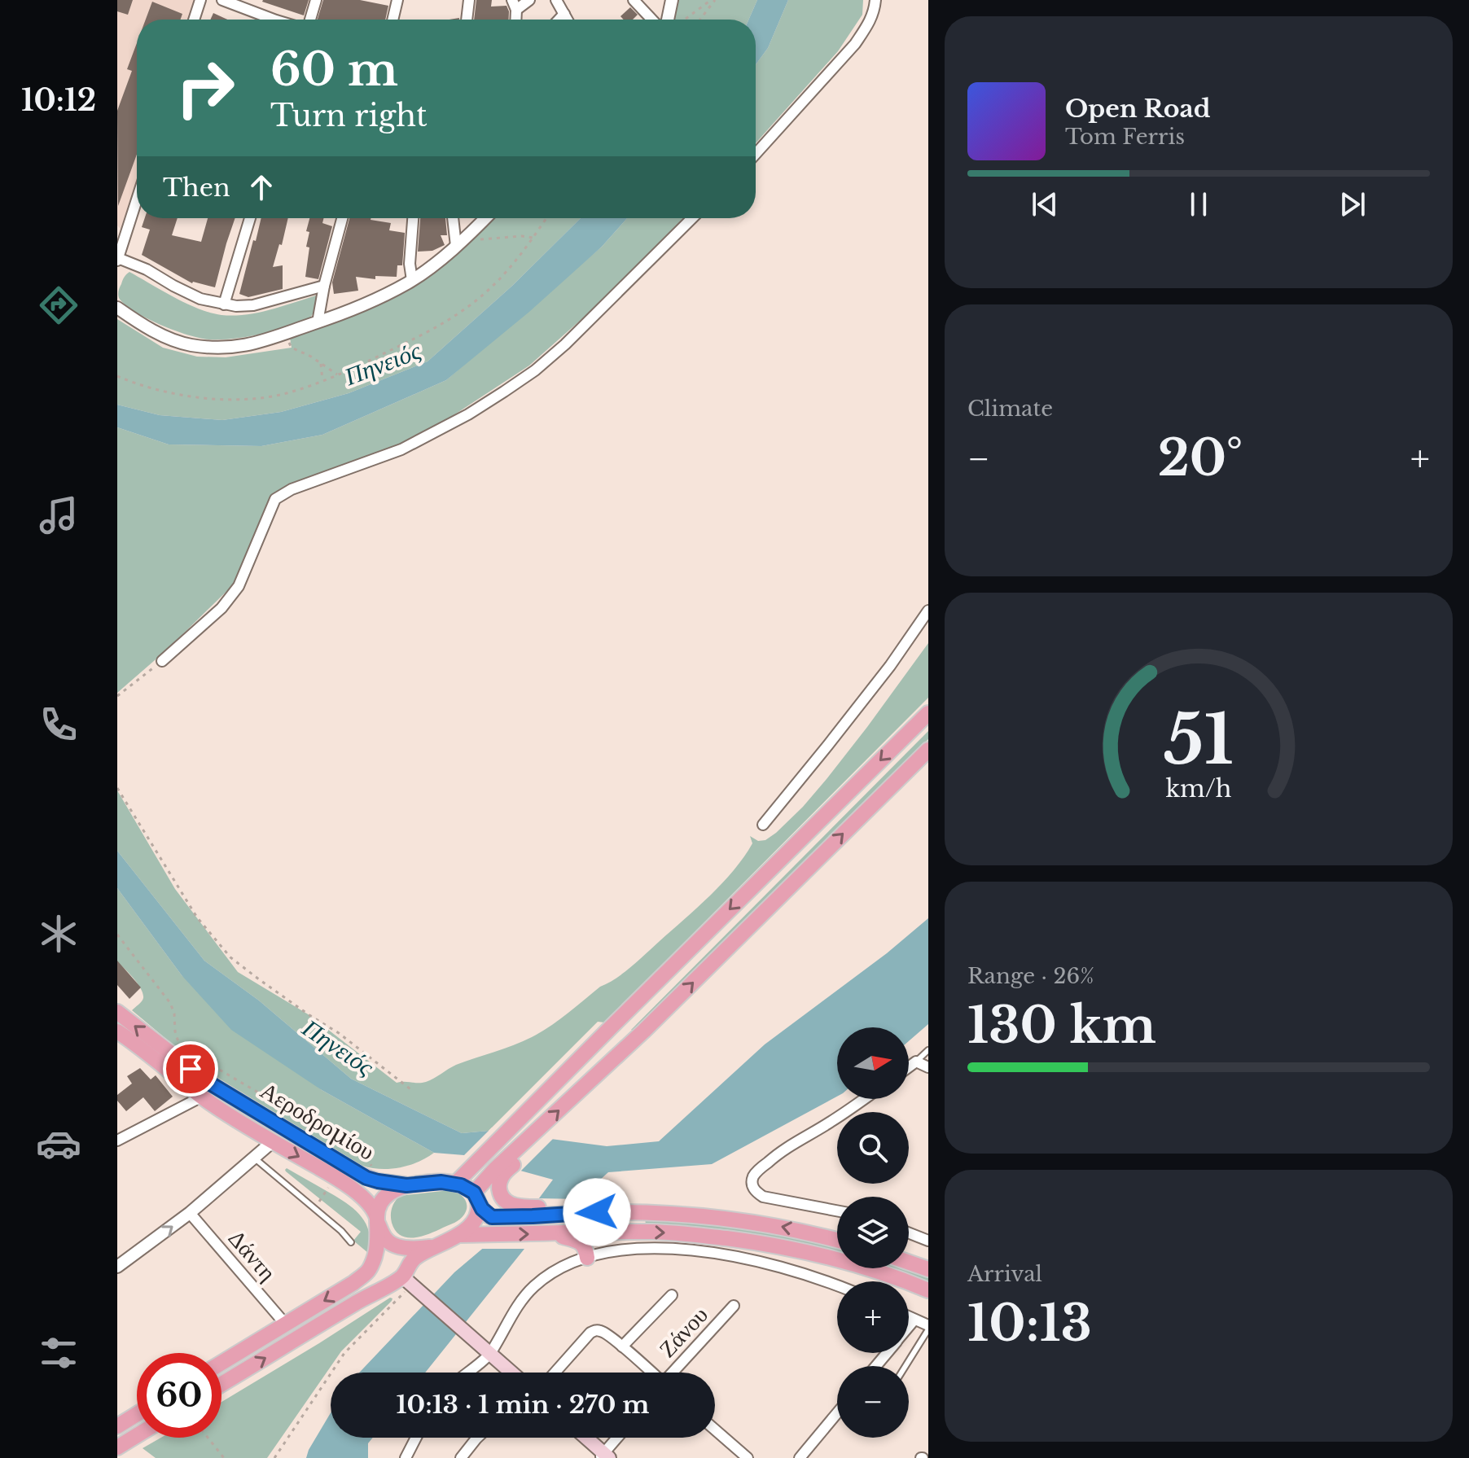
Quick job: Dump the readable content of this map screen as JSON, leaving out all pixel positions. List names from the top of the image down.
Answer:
{
  "streets": {
    "main road": ["Αεροδρομίου"],
    "street": ["Δάντη", "Ζάνου"]
  },
  "water": ["Πηνειός"],
  "north": "right",
  "page": {
    "tabs": "10:12",
    "turn": ["60 m", "Turn right"],
    "song": ["Open Road", "Tom Ferris"],
    "then": "Then",
    "tile": [
      "Climate",
      ["Range · 26%", "130 km"],
      ["Arrival", "10:13"]
    ],
    "heat": ["−", "20°", "+"],
    "map_buttons": ["+", "−"],
    "limit": "60",
    "trip": "10:13 · 1 min · 270 m",
    "gauge": ["51", "km/h"]
  }
}
